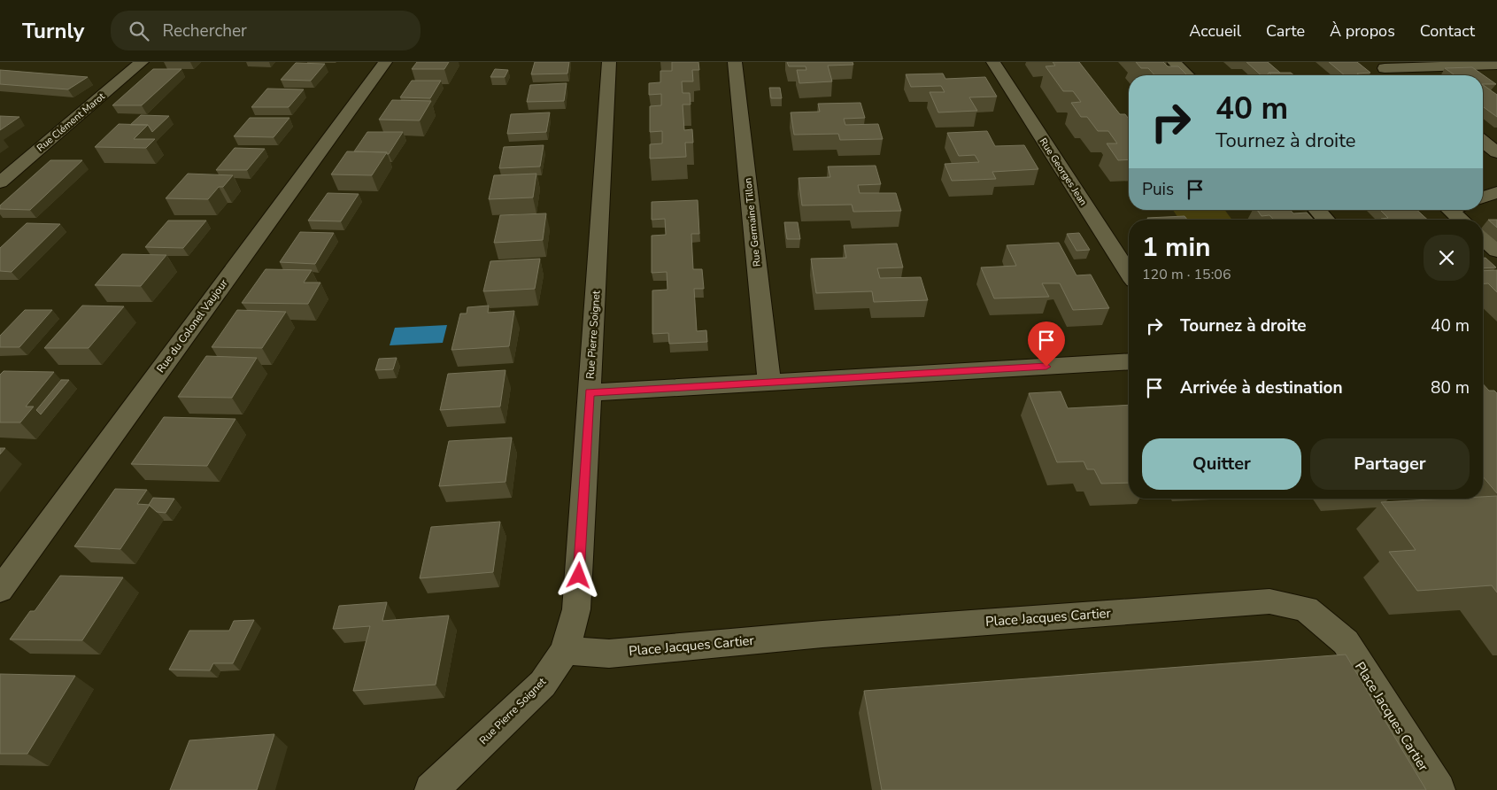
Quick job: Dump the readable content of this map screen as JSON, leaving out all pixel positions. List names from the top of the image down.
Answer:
{
  "streets": {
    "street": [
      "Rue Clément Marot",
      "Rue Georges Jean",
      "Rue Germaine Tillon",
      "Rue du Colonel Vaujour",
      "Rue Pierre Soignet",
      "Place Jacques Cartier"
    ]
  },
  "crossings": [
    ["Rue Pierre Soignet", "Place Jacques Cartier"]
  ],
  "page": {
    "header": "Turnly",
    "search": "Rechercher",
    "nav": [
      "Accueil",
      "Carte",
      "À propos",
      "Contact"
    ],
    "turn": ["40 m", "Tournez à droite"],
    "then": "Puis",
    "heading": ["1 min", "120 m · 15:06"],
    "list": [
      {
        "name": "Tournez à droite",
        "value": "40 m"
      },
      {
        "name": "Arrivée à destination",
        "value": "80 m"
      }
    ],
    "buttons": ["Quitter", "Partager"]
  }
}
